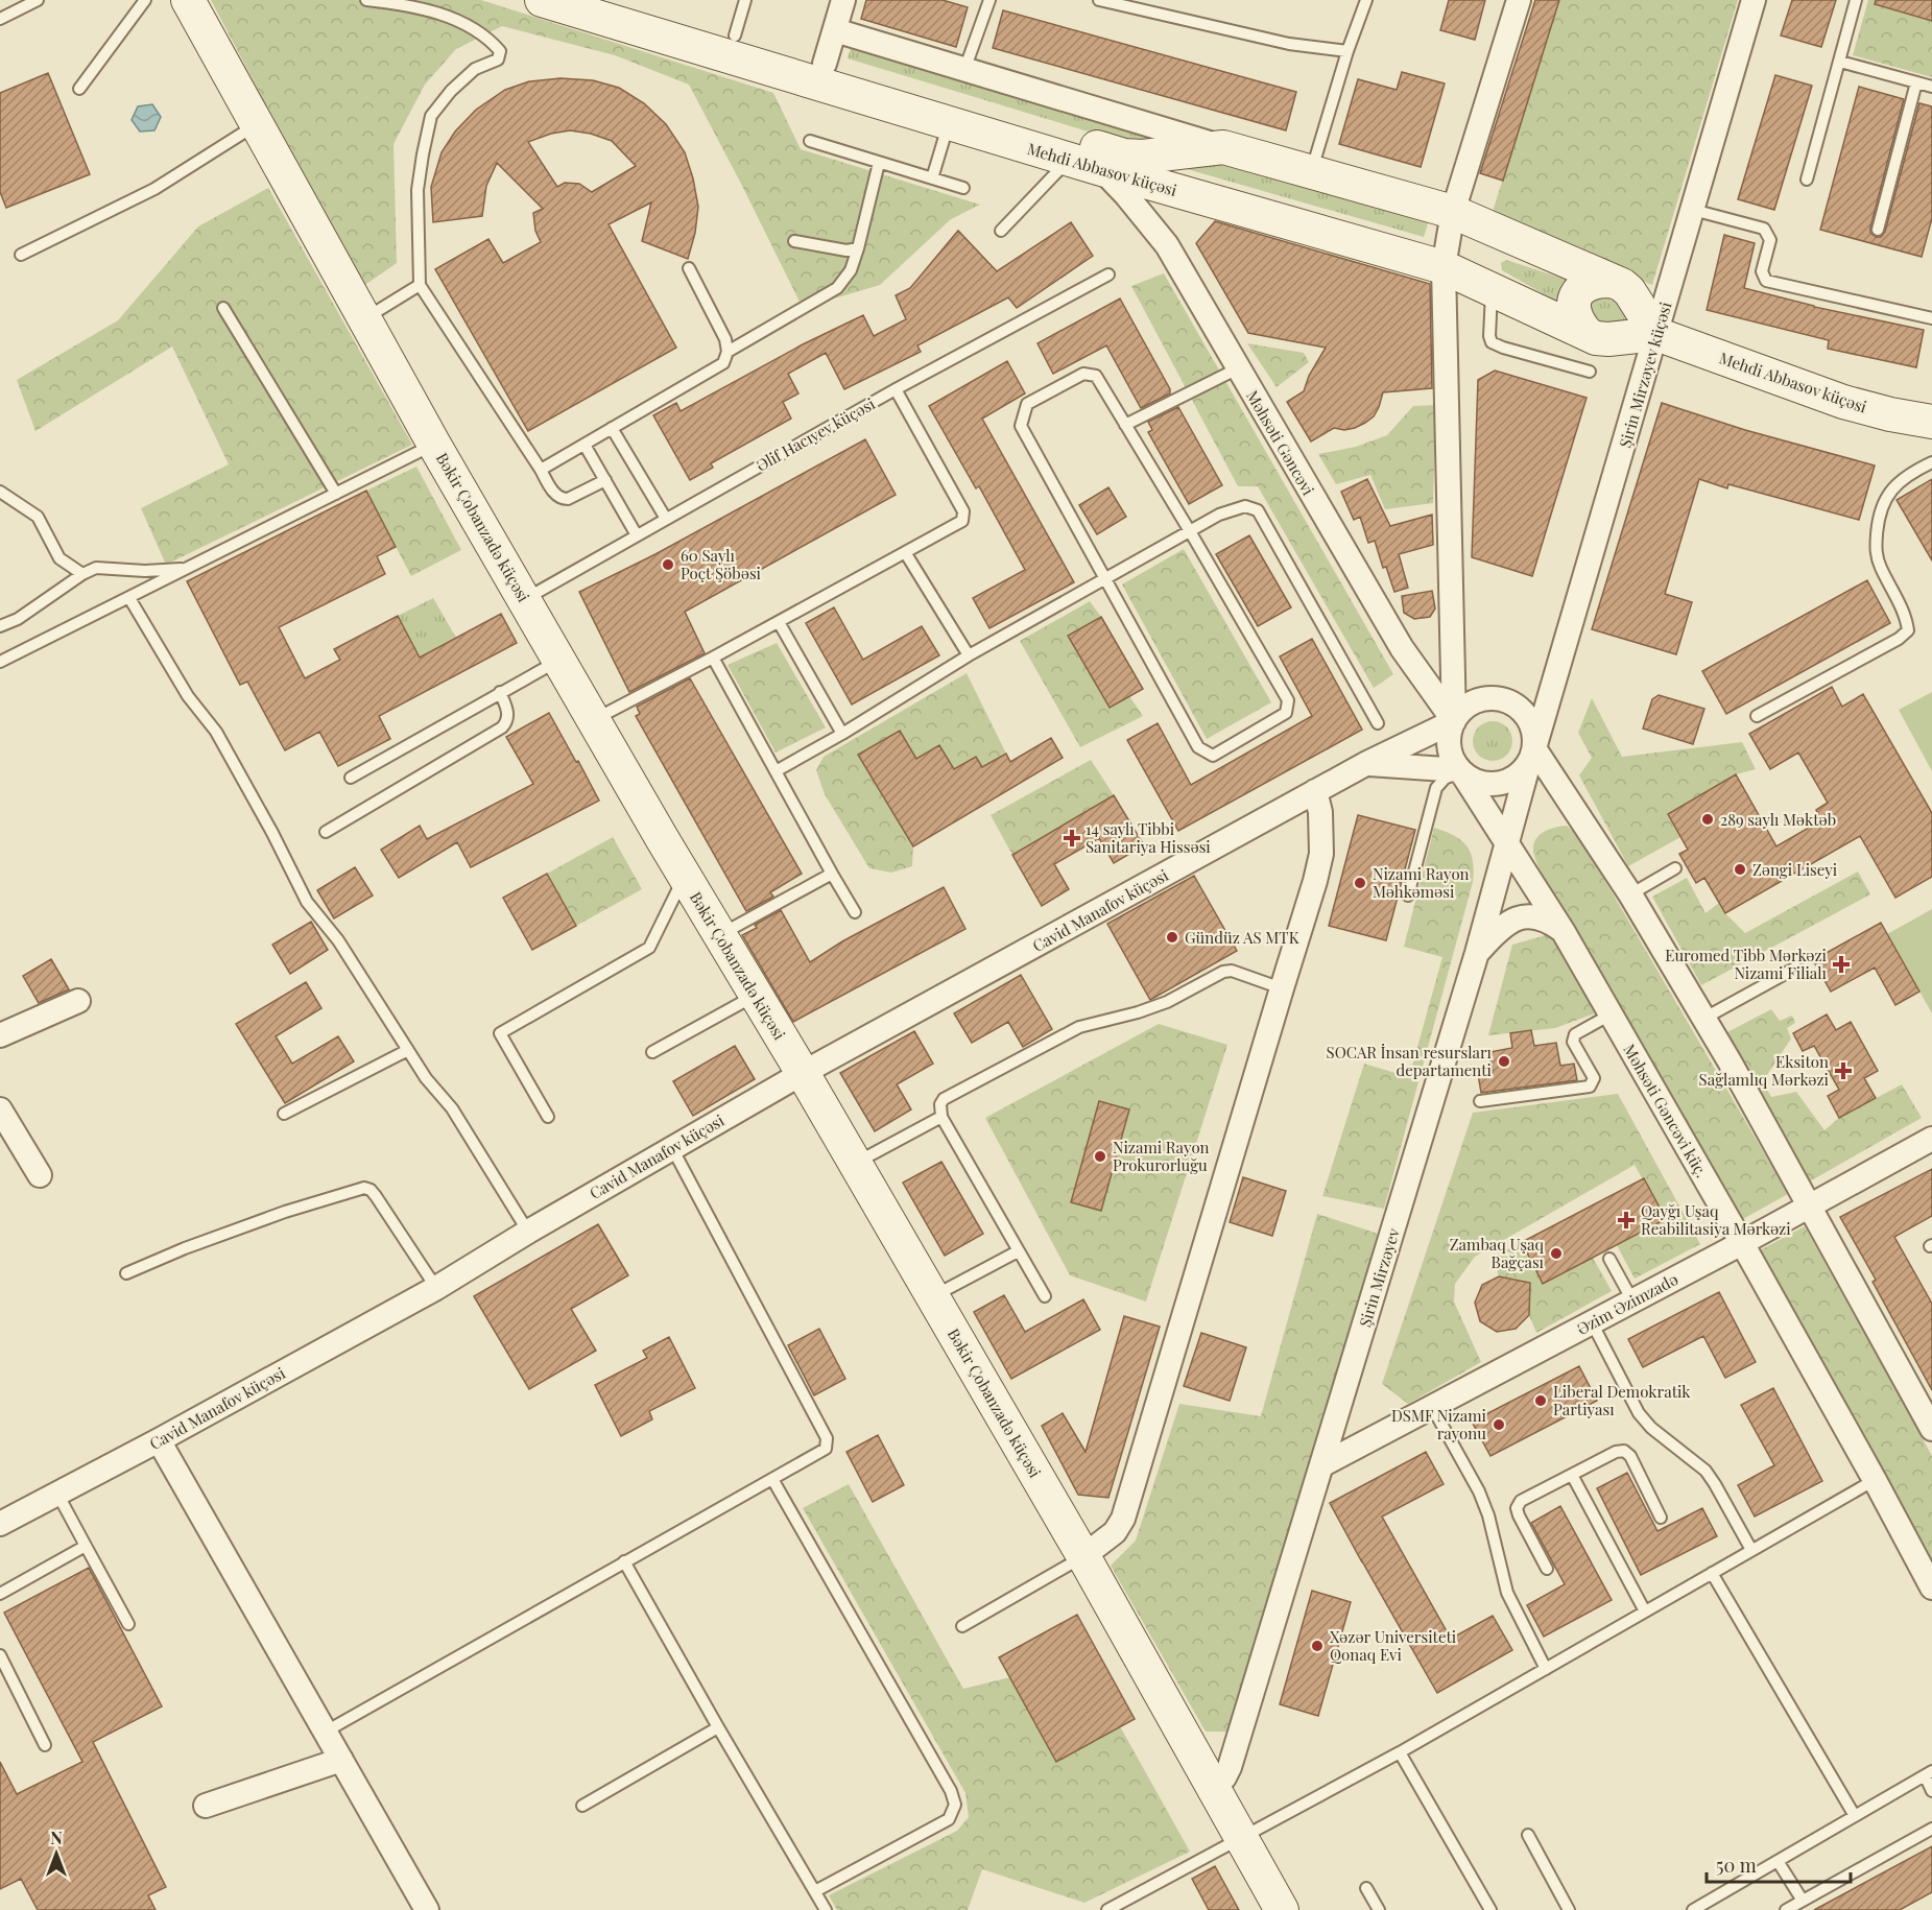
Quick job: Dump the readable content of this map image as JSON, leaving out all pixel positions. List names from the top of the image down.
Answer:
{
  "streets": {
    "street": [
      "Mehdi Abbasov küçəsi",
      "Şirin Mirzəyev küçəsi",
      "Məhsəti Gəncəvi",
      "Bəkir Çobanzadə küçəsi",
      "Cavid Manafov küçəsi",
      "Məhsəti Gəncəvi küç.",
      "Şirin Mirzəyev",
      "Əzim Əzimzadə"
    ],
    "lane": ["Əlif Hacıyev küçəsi"]
  },
  "crossings": [
    ["Mehdi Abbasov küçəsi", "Şirin Mirzəyev küçəsi"],
    ["Mehdi Abbasov küçəsi", "Məhsəti Gəncəvi"],
    ["Şirin Mirzəyev küçəsi", "Məhsəti Gəncəvi"],
    ["Şirin Mirzəyev küçəsi", "Cavid Manafov küçəsi"],
    ["Şirin Mirzəyev küçəsi", "Məhsəti Gəncəvi küç."],
    ["Şirin Mirzəyev küçəsi", "Şirin Mirzəyev"],
    ["Əlif Hacıyev küçəsi", "Bəkir Çobanzadə küçəsi"],
    ["Məhsəti Gəncəvi", "Cavid Manafov küçəsi"],
    ["Məhsəti Gəncəvi", "Məhsəti Gəncəvi küç."],
    ["Məhsəti Gəncəvi", "Şirin Mirzəyev"],
    ["Bəkir Çobanzadə küçəsi", "Cavid Manafov küçəsi"],
    ["Bəkir Çobanzadə küçəsi", "Şirin Mirzəyev"],
    ["Cavid Manafov küçəsi", "Məhsəti Gəncəvi küç."],
    ["Cavid Manafov küçəsi", "Şirin Mirzəyev"],
    ["Məhsəti Gəncəvi küç.", "Şirin Mirzəyev"],
    ["Məhsəti Gəncəvi küç.", "Əzim Əzimzadə"],
    ["Şirin Mirzəyev", "Əzim Əzimzadə"]
  ],
  "places": {
    "other": [
      "60 Saylı Poçt Şöbəsi",
      "289 saylı Məktəb",
      "Zəngi Liseyi",
      "Nizami Rayon Məhkəməsi",
      "Gündüz AS MTK",
      "SOCAR İnsan resursları departamenti",
      "Nizami Rayon Prokurorluğu",
      "Zambaq Uşaq Bağçası",
      "Liberal Demokratik Partiyası",
      "DSMF Nizami rayonu",
      "Xəzər Universiteti Qonaq Evi"
    ],
    "health": [
      "14 saylı Tibbi Sanitariya Hissəsi",
      "Euromed Tibb Mərkəzi Nizami Filialı",
      "Eksiton Sağlamlıq Mərkəzi",
      "Qayğı Uşaq Reabilitasiya Mərkəzi"
    ]
  },
  "scale_bar": "50 m",
  "north": "top"
}
